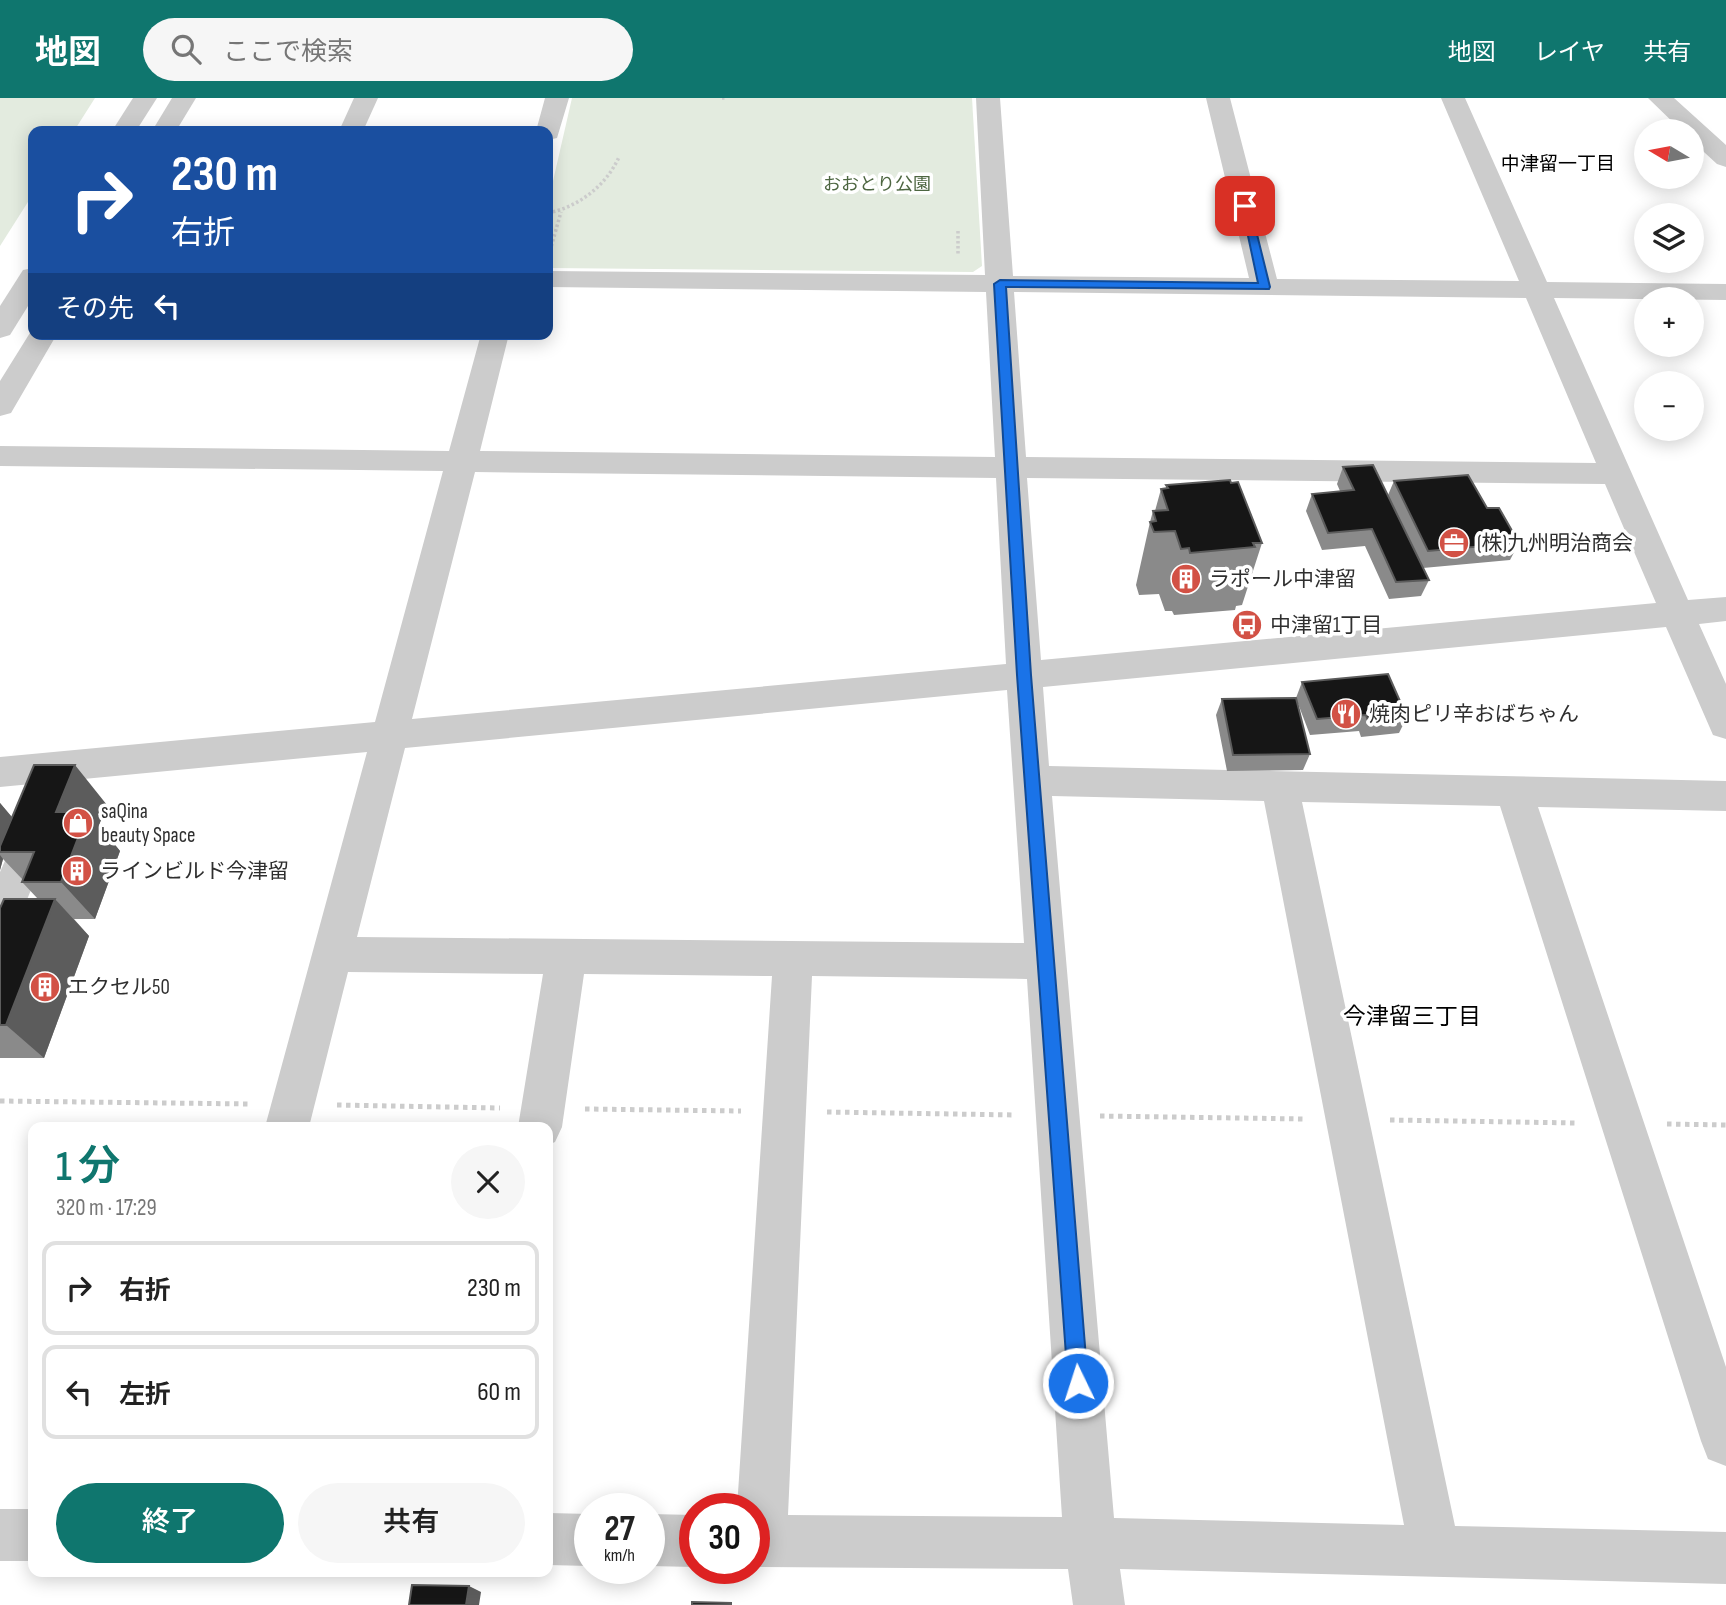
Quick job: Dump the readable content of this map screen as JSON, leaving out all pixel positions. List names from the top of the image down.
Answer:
{
  "districts": ["中津留一丁目", "今津留三丁目"],
  "parks": ["おおとり公園"],
  "places": {
    "office": ["(株)九州明治商会"],
    "building": ["ラポール中津留", "ラインビルド今津留", "エクセル50"],
    "bus stop": ["中津留1丁目"],
    "restaurant": ["焼肉ピリ辛おばちゃん"],
    "shop": ["saQina beauty Space"]
  },
  "north": "left",
  "page": {
    "header": "地図",
    "search": "ここで検索",
    "nav": ["地図", "レイヤ", "共有"],
    "map_buttons": ["+", "−"],
    "turn": ["230 m", "右折"],
    "then": "その先",
    "heading": ["1 分", "320 m · 17:29"],
    "list": [
      {
        "name": "右折",
        "value": "230 m"
      },
      {
        "name": "左折",
        "value": "60 m"
      }
    ],
    "buttons": ["終了", "共有"],
    "speed": "27 km/h",
    "limit": "30"
  }
}
